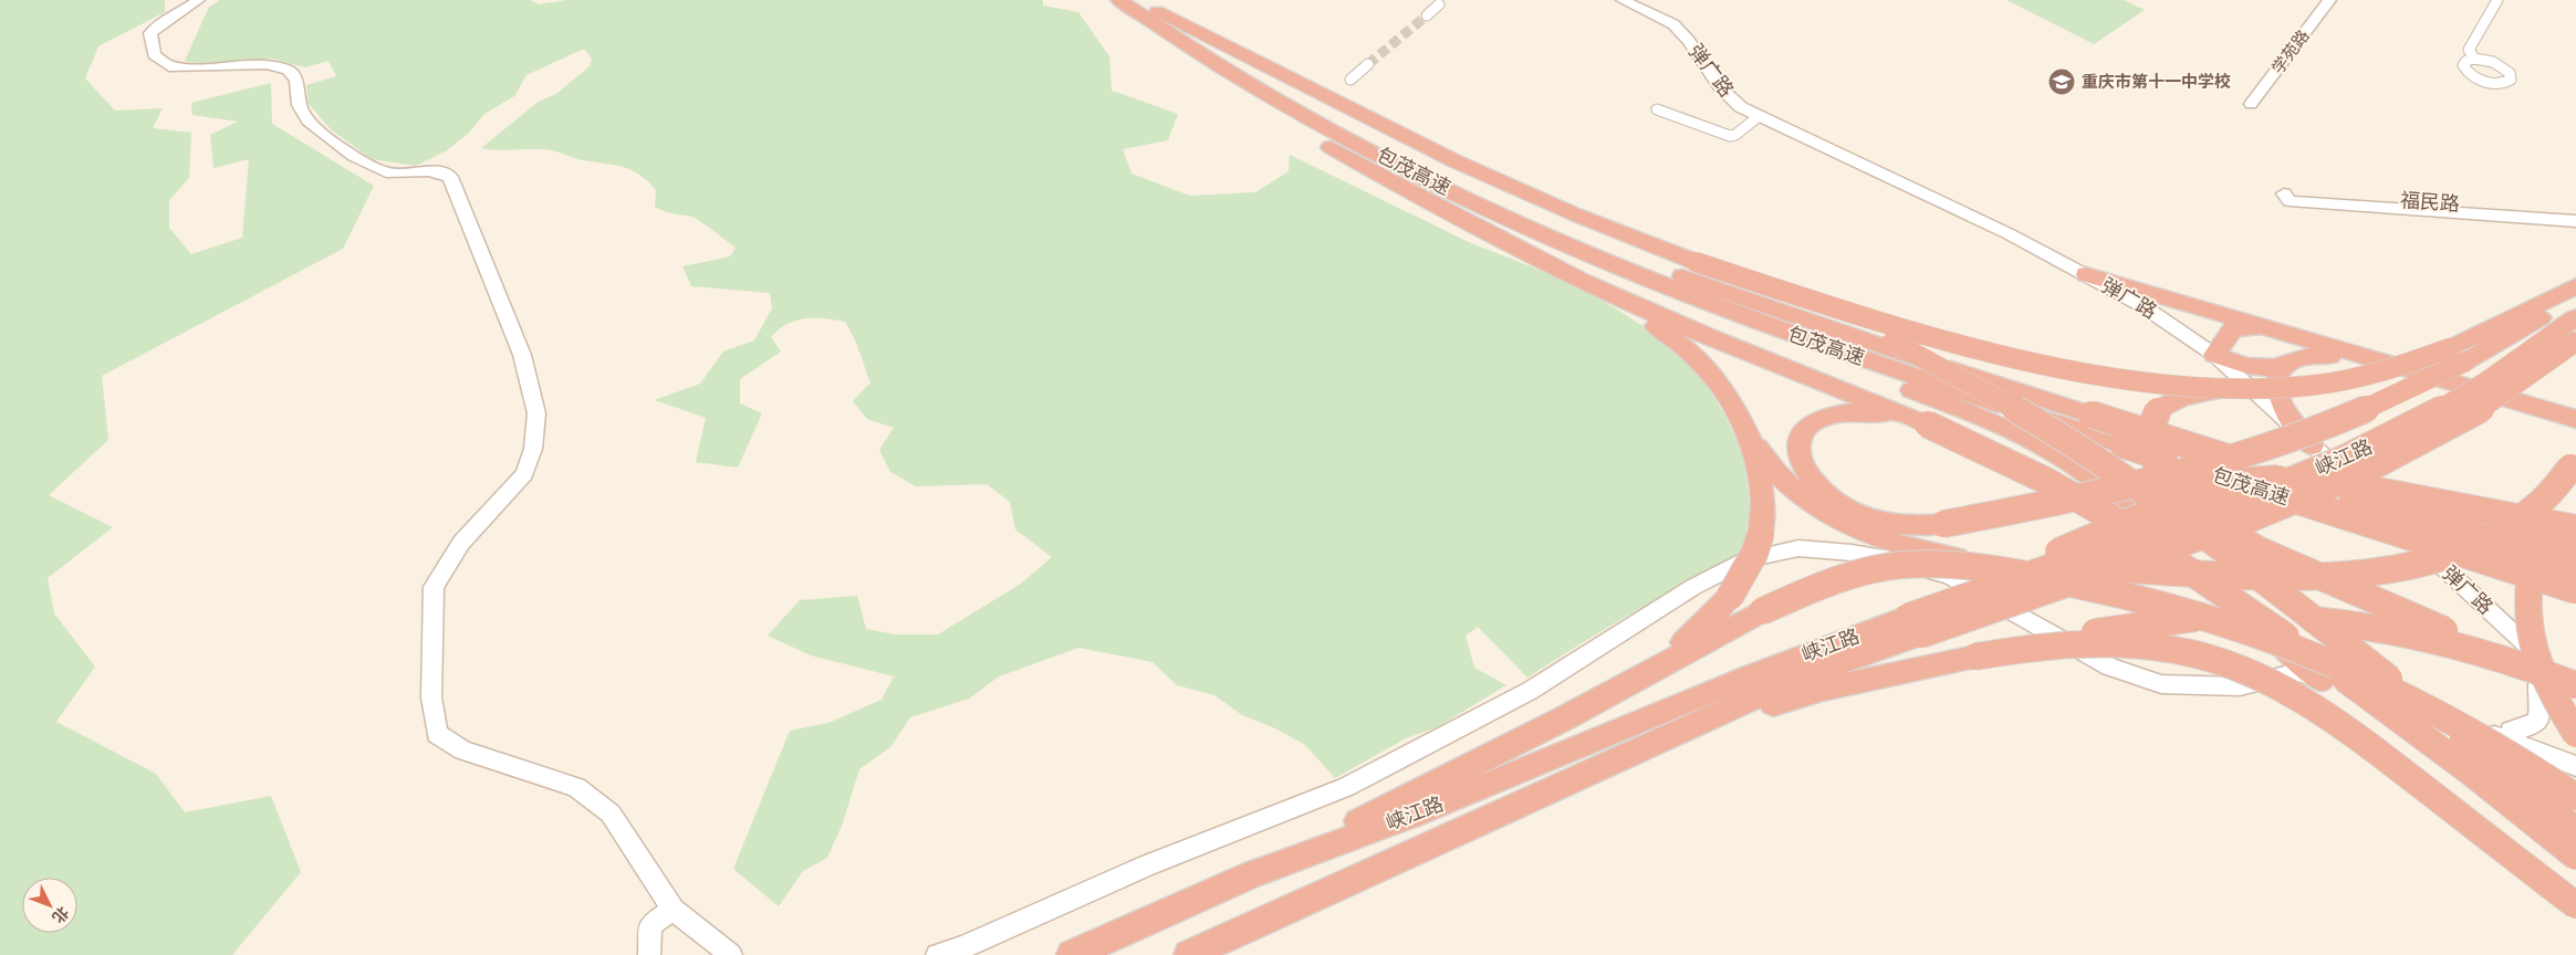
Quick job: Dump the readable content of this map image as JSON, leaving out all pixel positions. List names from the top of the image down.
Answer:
{
  "streets": {
    "highway": ["包茂高速", "峡江路"],
    "street": ["学苑路", "弹广路", "福民路"]
  },
  "places": {
    "school or university": ["重庆市第十一中学校"]
  },
  "north": "bottom right"
}
